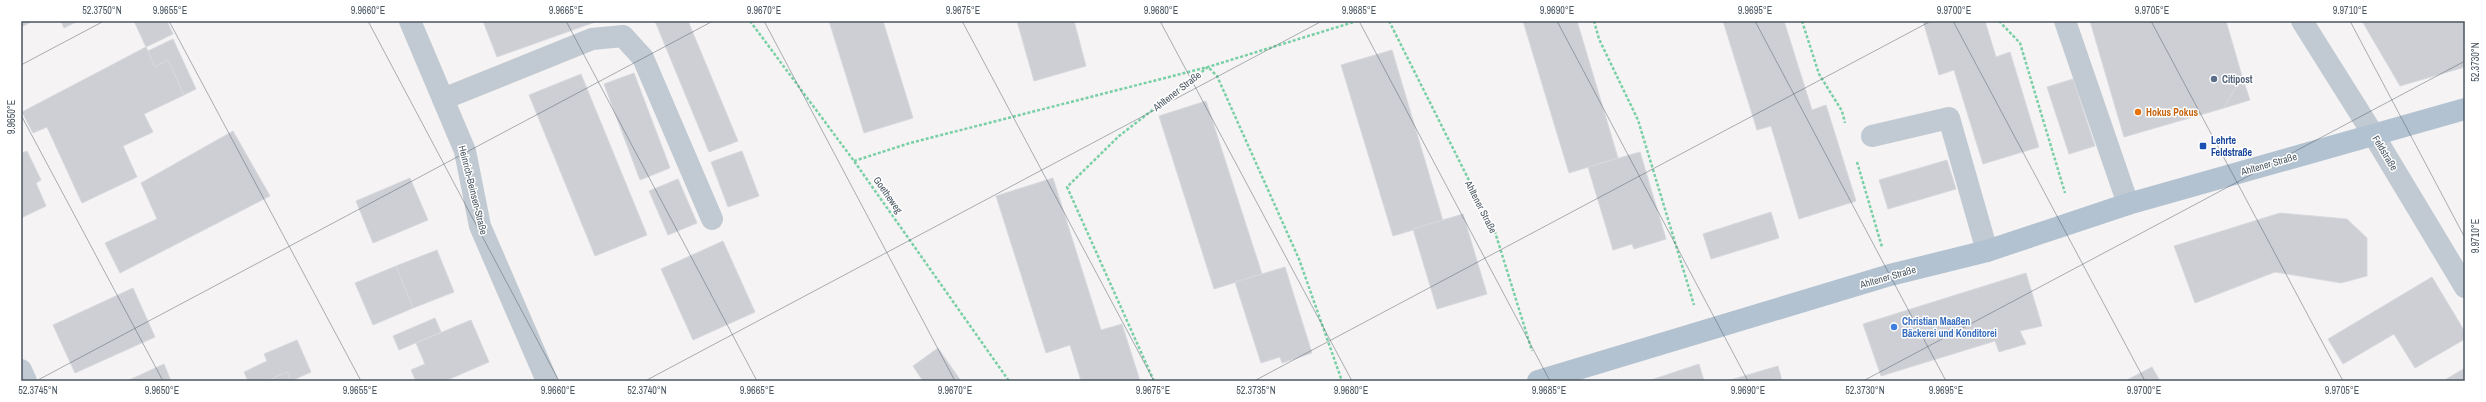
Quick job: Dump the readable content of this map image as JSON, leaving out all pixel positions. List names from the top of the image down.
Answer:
{
  "streets": {
    "main road": ["Ahltener Straße"],
    "street": ["Feldstraße", "Heinrich-Beinsen-Straße"],
    "path": ["Goetheweg"]
  },
  "crossings": [
    ["Ahltener Straße", "Feldstraße"]
  ],
  "places": {
    "other": ["Citipost", "Hokus Pokus", "Christian Maaßen Bäckerei und Konditorei"],
    "transit": ["Lehrte Feldstraße"]
  },
  "coordinates": [
    "52.3750°N",
    "9.9655°E",
    "9.9660°E",
    "9.9665°E",
    "9.9670°E",
    "9.9675°E",
    "9.9680°E",
    "9.9685°E",
    "9.9690°E",
    "9.9695°E",
    "9.9700°E",
    "9.9705°E",
    "9.9710°E",
    "52.3730°N",
    "9.9650°E",
    "52.3745°N",
    "52.3740°N",
    "52.3735°N"
  ]
}
